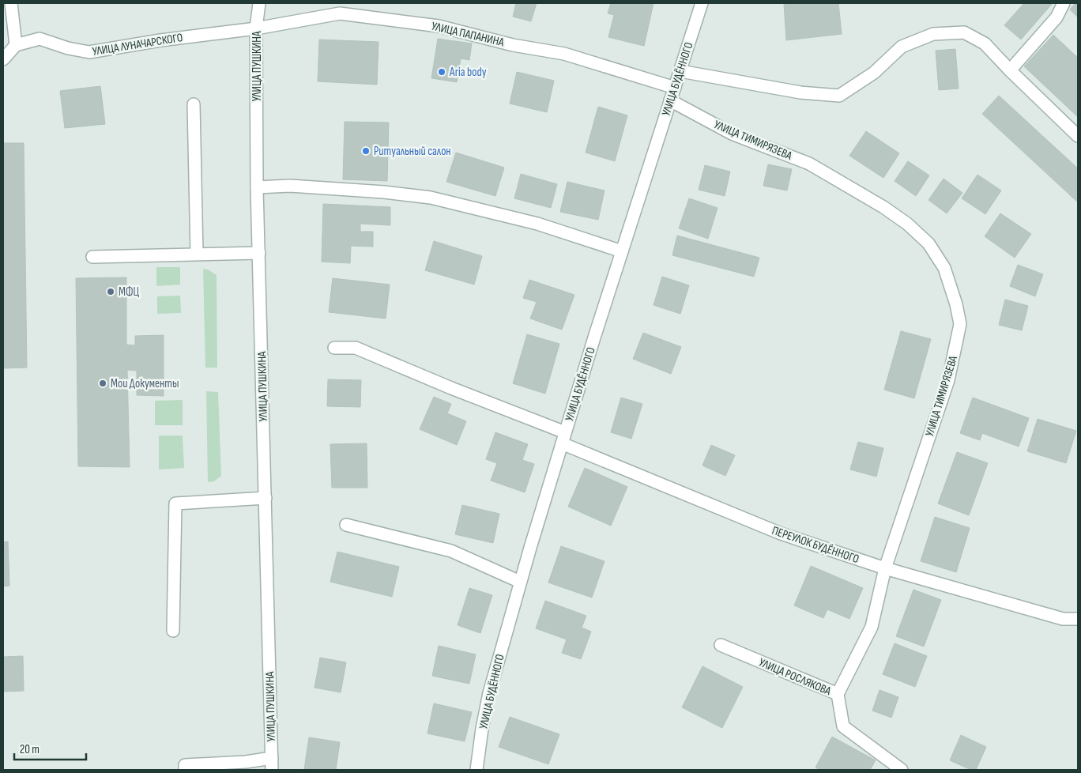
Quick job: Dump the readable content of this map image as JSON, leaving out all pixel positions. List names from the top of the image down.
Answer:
{
  "streets": {
    "street": [
      "УЛИЦА ПАПАНИНА",
      "УЛИЦА ЛУНАЧАРСКОГО",
      "УЛИЦА ПУШКИНА",
      "УЛИЦА БУДЁННОГО",
      "УЛИЦА ТИМИРЯЗЕВА",
      "ПЕРЕУЛОК БУДЁННОГО",
      "УЛИЦА РОСЛЯКОВА"
    ]
  },
  "crossings": [
    ["УЛИЦА ПАПАНИНА", "УЛИЦА ЛУНАЧАРСКОГО"],
    ["УЛИЦА ПАПАНИНА", "УЛИЦА ПУШКИНА"],
    ["УЛИЦА ПАПАНИНА", "УЛИЦА БУДЁННОГО"],
    ["УЛИЦА ЛУНАЧАРСКОГО", "УЛИЦА ПУШКИНА"],
    ["УЛИЦА БУДЁННОГО", "УЛИЦА ТИМИРЯЗЕВА"],
    ["УЛИЦА БУДЁННОГО", "ПЕРЕУЛОК БУДЁННОГО"],
    ["УЛИЦА ТИМИРЯЗЕВА", "ПЕРЕУЛОК БУДЁННОГО"],
    ["УЛИЦА ТИМИРЯЗЕВА", "УЛИЦА РОСЛЯКОВА"]
  ],
  "places": [
    "Aria body",
    "Ритуальный салон",
    "МФЦ",
    "Мои Документы"
  ],
  "scale_bar": "20 m"
}
